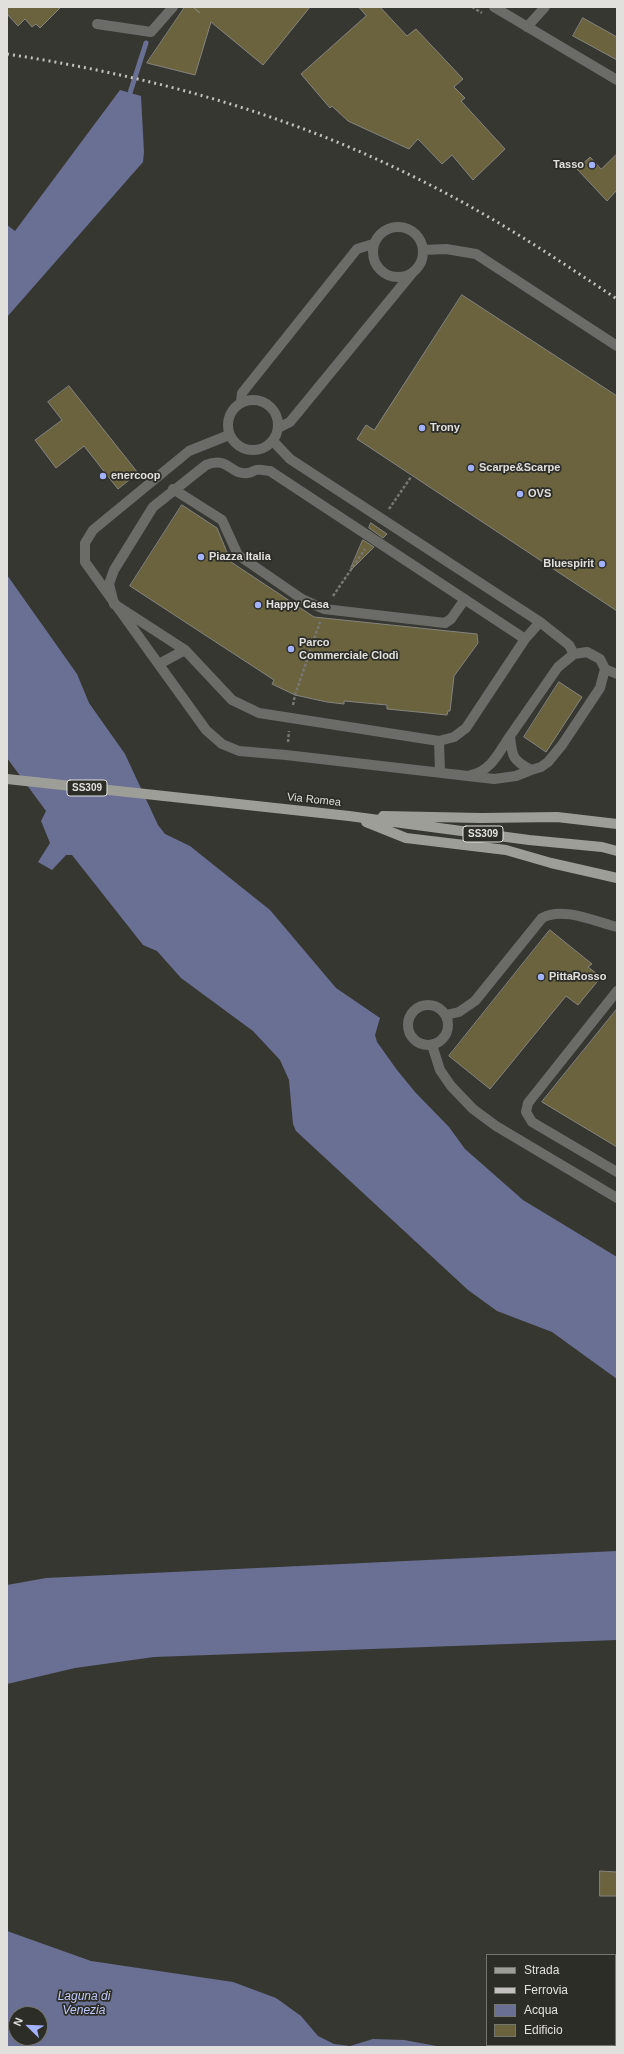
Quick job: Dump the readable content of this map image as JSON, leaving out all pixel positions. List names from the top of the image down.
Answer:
{
  "streets": {
    "main road": ["SS309", "Via Romea"]
  },
  "water": ["Laguna di Venezia"],
  "places": [
    "Tasso",
    "Trony",
    "Scarpe&Scarpe",
    "enercoop",
    "OVS",
    "Piazza Italia",
    "Bluespirit",
    "Happy Casa",
    "Parco Commerciale Clodì",
    "PittaRosso"
  ],
  "legend": [
    "Strada",
    "Ferrovia",
    "Acqua",
    "Edificio"
  ],
  "north": "top left"
}
